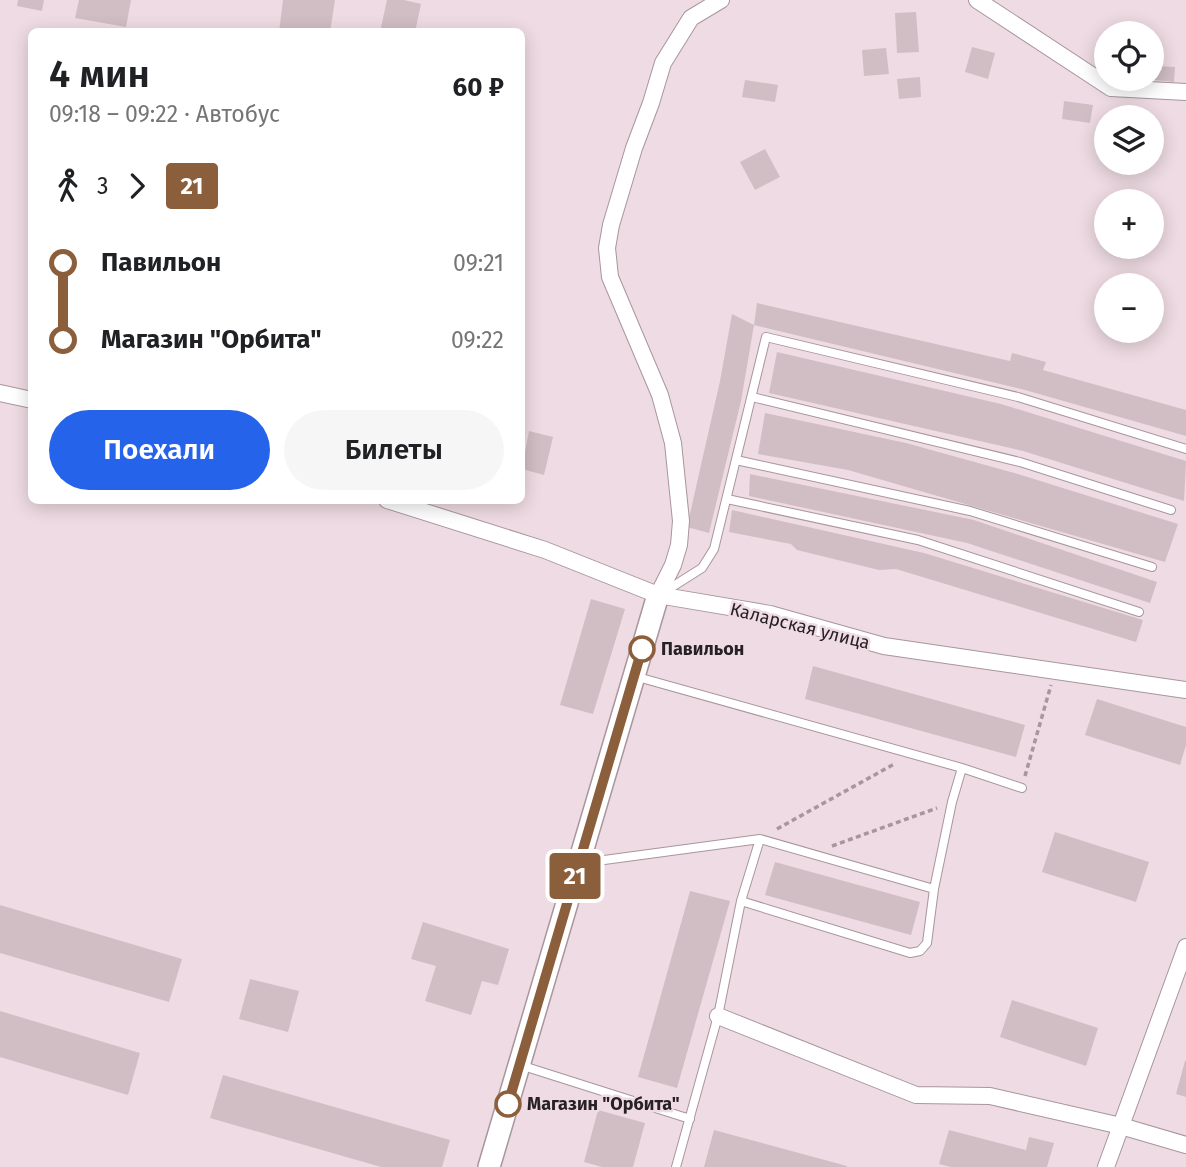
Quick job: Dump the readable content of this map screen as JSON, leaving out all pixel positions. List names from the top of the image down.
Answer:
{
  "streets": {
    "street": ["Каларская улица"]
  },
  "places": ["Павильон", "Магазин \"Орбита\""],
  "lines": ["bus line 21"],
  "page": {
    "on_map": "21",
    "map_buttons": ["+", "−"],
    "heading": ["4 мин", "09:18 – 09:22 · Автобус", "60 ₽"],
    "legs": ["3", "21"],
    "list": [
      {
        "name": "Павильон",
        "value": "09:21"
      },
      {
        "name": "Магазин \"Орбита\"",
        "value": "09:22"
      }
    ],
    "buttons": ["Поехали", "Билеты"]
  }
}
